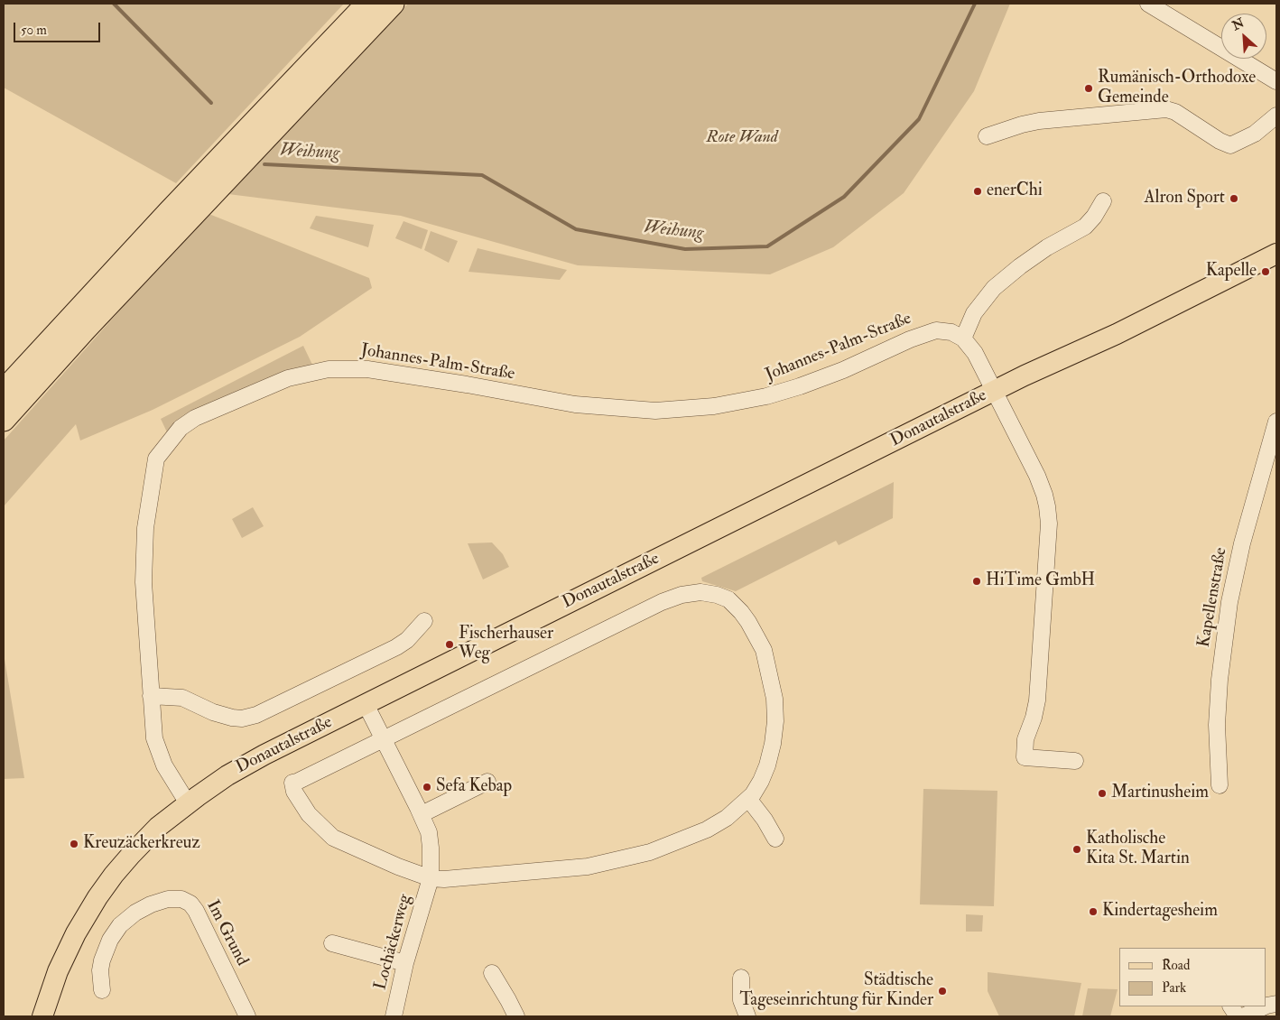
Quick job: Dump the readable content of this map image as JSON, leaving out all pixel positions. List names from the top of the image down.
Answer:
{
  "streets": {
    "main road": ["Donautalstraße"],
    "street": [
      "Johannes-Palm-Straße",
      "Kapellenstraße",
      "Im Grund",
      "Lochäckerweg"
    ]
  },
  "crossings": [
    ["Johannes-Palm-Straße", "Donautalstraße"]
  ],
  "water": ["Weihung"],
  "parks": ["Rote Wand"],
  "places": [
    "Rumänisch-Orthodoxe Gemeinde",
    "enerChi",
    "Alron Sport",
    "Kapelle",
    "HiTime GmbH",
    "Fischerhauser Weg",
    "Sefa Kebap",
    "Martinusheim",
    "Kreuzäckerkreuz",
    "Katholische Kita St. Martin",
    "Kindertagesheim",
    "Städtische Tageseinrichtung für Kinder"
  ],
  "legend": ["Road", "Park"],
  "scale_bar": "50 m",
  "north": "top left"
}
